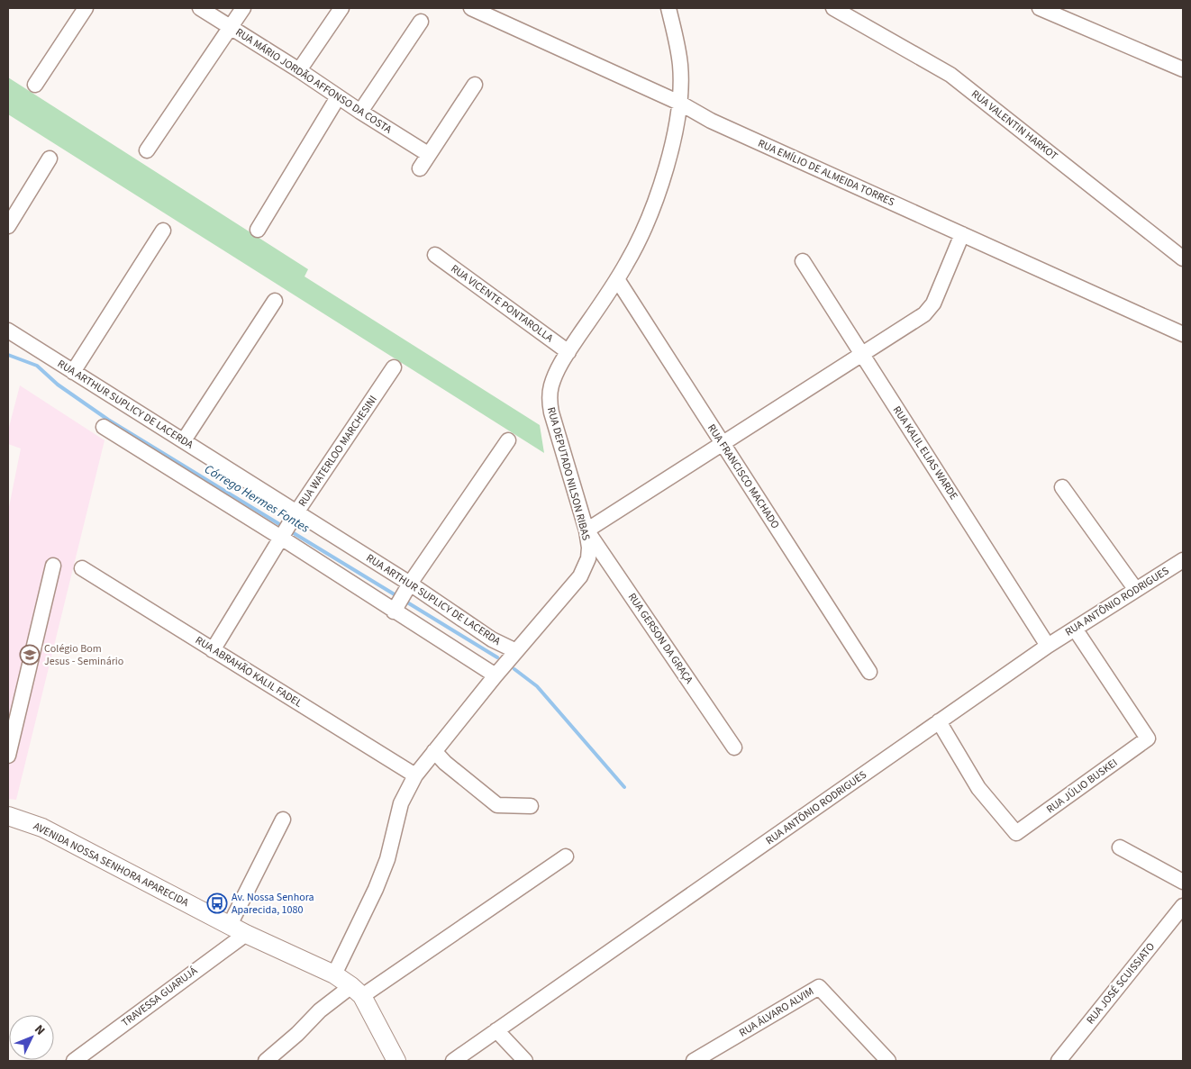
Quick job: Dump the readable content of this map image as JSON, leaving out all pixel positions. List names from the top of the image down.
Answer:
{
  "streets": {
    "main road": ["AVENIDA NOSSA SENHORA APARECIDA"],
    "street": [
      "RUA MÁRIO JORDÃO AFFONSO DA COSTA",
      "RUA VALENTIN HARKOT",
      "RUA EMÍLIO DE ALMEIDA TORRES",
      "RUA VICENTE PONTAROLLA",
      "RUA ARTHUR SUPLICY DE LACERDA",
      "RUA WATERLOO MARCHESINI",
      "RUA KALIL ELIAS WARDE",
      "RUA DEPUTADO NILSON RIBAS",
      "RUA FRANCISCO MACHADO",
      "RUA ANTÔNIO RODRIGUES",
      "RUA GERSON DA GRAÇA",
      "RUA ABRAHÃO KALIL FADEL",
      "RUA JÚLIO BUSKEI",
      "RUA JOSÉ SCUISSIATO",
      "TRAVESSA GUARUJÁ",
      "RUA ÁLVARO ALVIM"
    ]
  },
  "crossings": [
    ["RUA EMÍLIO DE ALMEIDA TORRES", "RUA DEPUTADO NILSON RIBAS"],
    ["RUA VICENTE PONTAROLLA", "RUA DEPUTADO NILSON RIBAS"],
    ["RUA ARTHUR SUPLICY DE LACERDA", "RUA WATERLOO MARCHESINI"],
    ["RUA ARTHUR SUPLICY DE LACERDA", "RUA DEPUTADO NILSON RIBAS"],
    ["RUA WATERLOO MARCHESINI", "RUA ABRAHÃO KALIL FADEL"],
    ["RUA KALIL ELIAS WARDE", "RUA ANTÔNIO RODRIGUES"],
    ["RUA DEPUTADO NILSON RIBAS", "RUA FRANCISCO MACHADO"],
    ["RUA DEPUTADO NILSON RIBAS", "RUA GERSON DA GRAÇA"],
    ["RUA DEPUTADO NILSON RIBAS", "RUA ABRAHÃO KALIL FADEL"],
    ["RUA DEPUTADO NILSON RIBAS", "AVENIDA NOSSA SENHORA APARECIDA"],
    ["RUA ANTÔNIO RODRIGUES", "RUA JÚLIO BUSKEI"],
    ["AVENIDA NOSSA SENHORA APARECIDA", "TRAVESSA GUARUJÁ"]
  ],
  "water": ["Córrego Hermes Fontes"],
  "places": {
    "school or university": ["Colégio Bom Jesus - Seminário"],
    "bus stop": ["Av. Nossa Senhora Aparecida, 1080"]
  },
  "north": "top right"
}
